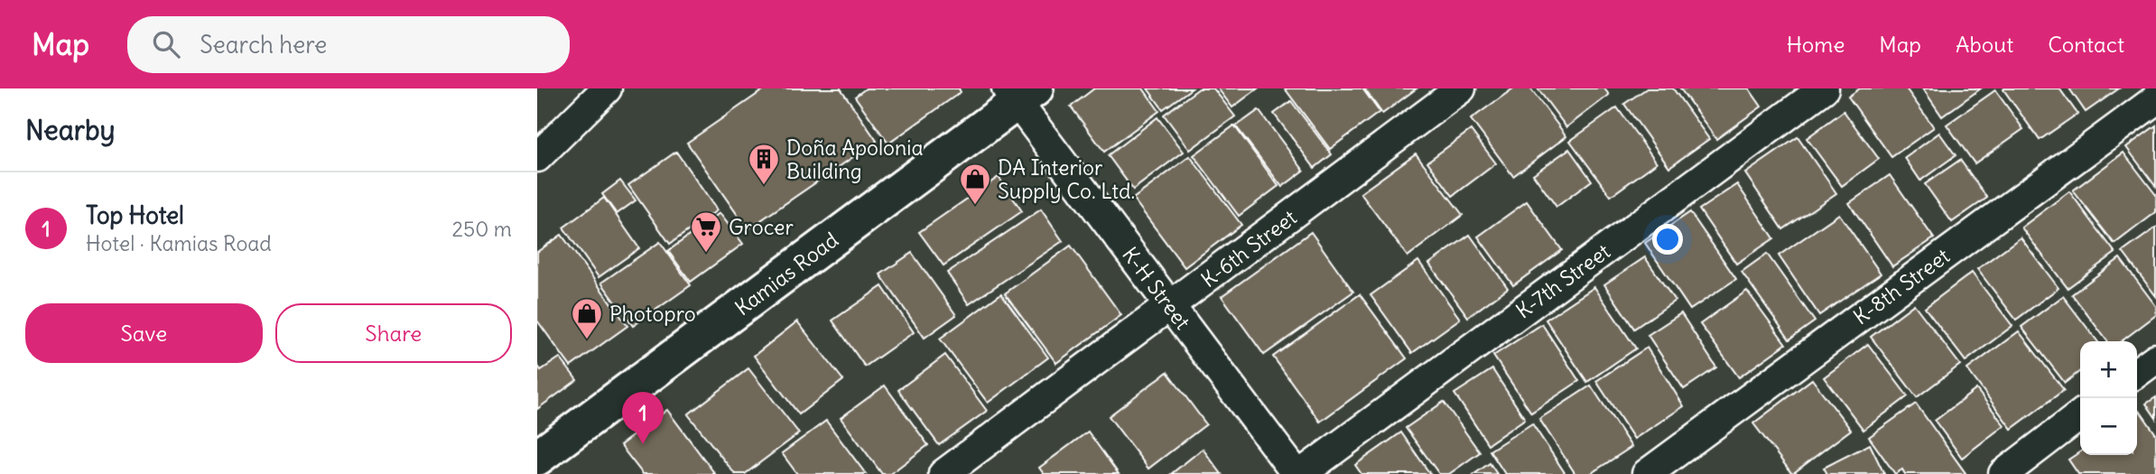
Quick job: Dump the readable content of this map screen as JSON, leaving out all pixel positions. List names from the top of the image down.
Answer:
{
  "streets": {
    "main road": ["Kamias Road"],
    "street": [
      "K-6th Street",
      "K-7th Street",
      "K-8th Street",
      "K-H Street"
    ]
  },
  "crossings": [
    ["K-6th Street", "K-H Street"],
    ["Kamias Road", "K-H Street"],
    ["K-7th Street", "K-H Street"]
  ],
  "places": {
    "building": ["Doña Apolonia Building"],
    "shop": ["DA Interior Supply Co. Ltd.", "Photopro"],
    "supermarket": ["Grocer"]
  },
  "page": {
    "header": "Map",
    "search": "Search here",
    "nav": [
      "Home",
      "Map",
      "About",
      "Contact"
    ],
    "heading": "Nearby",
    "list": [
      {
        "mark": "1",
        "name": "Top Hotel",
        "note": "Hotel · Kamias Road",
        "value": "250 m"
      }
    ],
    "buttons": ["Save", "Share"],
    "map_buttons": ["+", "−"],
    "pins": "1"
  }
}
